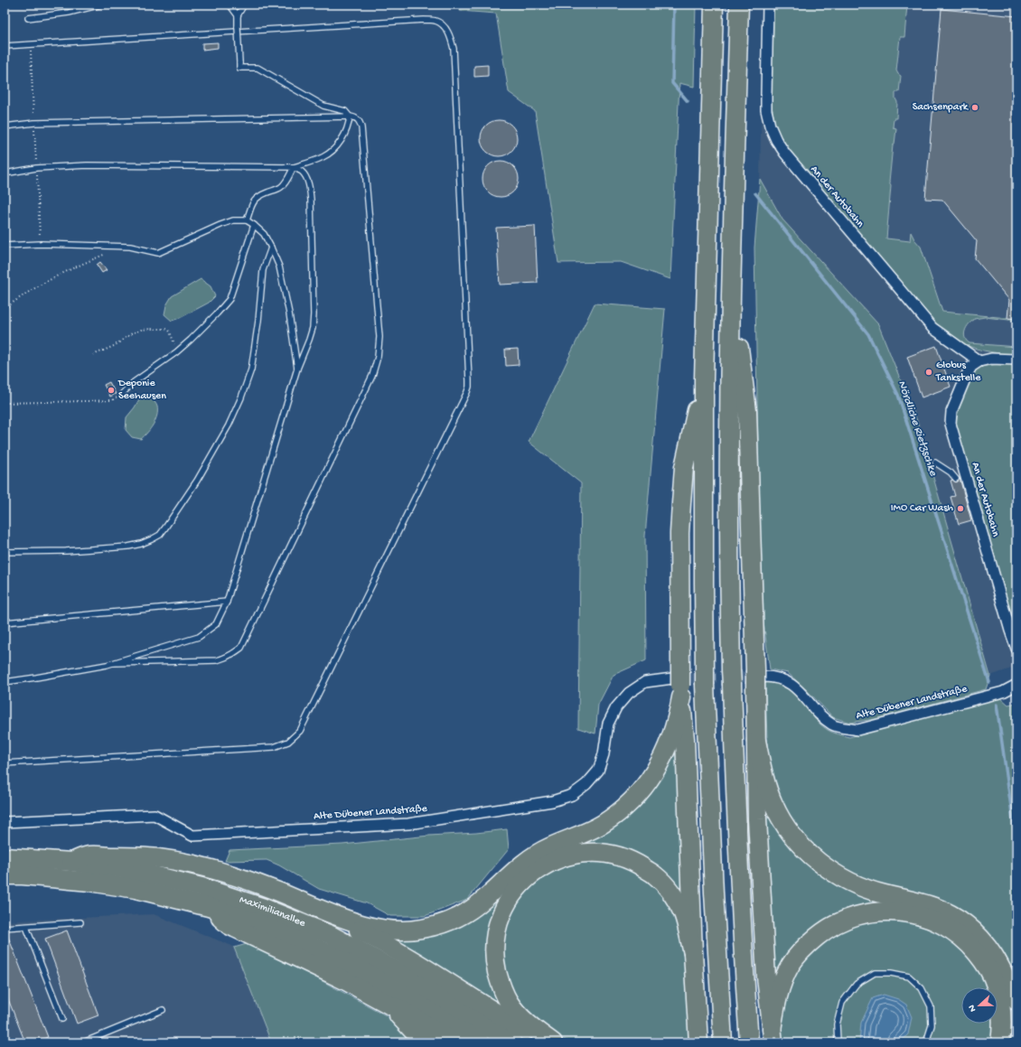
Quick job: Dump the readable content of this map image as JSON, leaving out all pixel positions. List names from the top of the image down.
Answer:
{
  "streets": {
    "highway": ["Maximilianallee"],
    "street": ["An der Autobahn", "Alte Dübener Landstraße"]
  },
  "water": ["Nördliche Rietzschke"],
  "places": [
    "Sachsenpark",
    "Globus Tankstelle",
    "Deponie Seehausen",
    "IMO Car Wash"
  ],
  "north": "left"
}
